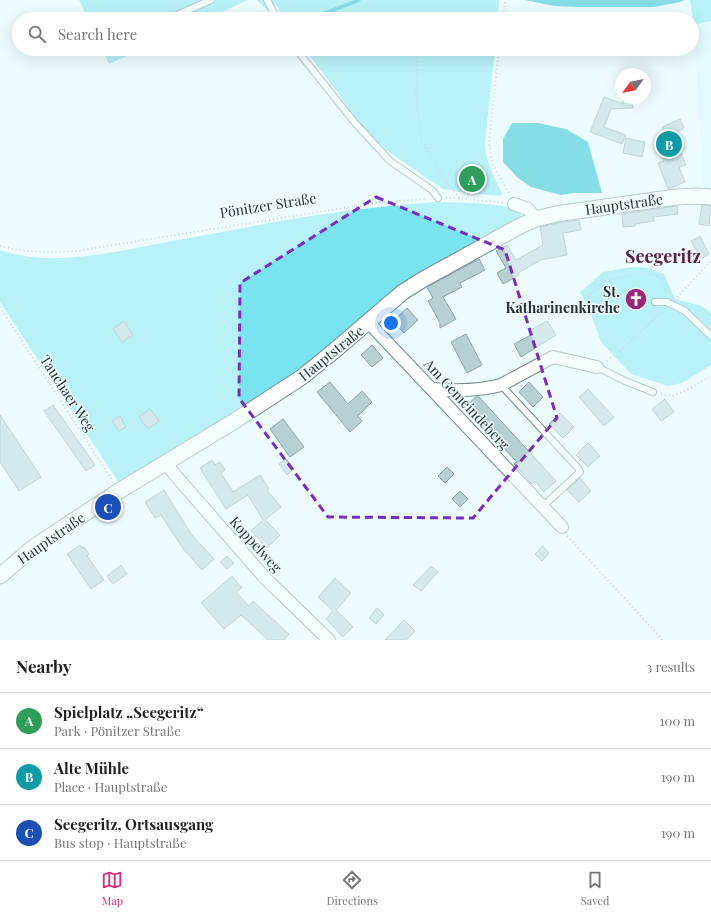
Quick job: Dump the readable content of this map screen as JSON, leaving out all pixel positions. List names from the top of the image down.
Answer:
{
  "streets": {
    "street": ["Hauptstraße", "Am Gemeindeberg", "Koppelweg"],
    "path": ["Pönitzer Straße", "Tauchaer Weg"]
  },
  "crossings": [
    ["Hauptstraße", "Tauchaer Weg"],
    ["Hauptstraße", "Am Gemeindeberg"],
    ["Hauptstraße", "Koppelweg"]
  ],
  "districts": ["Seegeritz"],
  "places": {
    "church": ["St. Katharinenkirche"]
  },
  "north": "bottom left",
  "page": {
    "search": "Search here",
    "pins": ["B", "A", "C"],
    "heading": ["Nearby", "3 results"],
    "list": [
      {
        "mark": "A",
        "name": "Spielplatz „Seegeritz“",
        "note": "Park · Pönitzer Straße",
        "value": "100 m"
      },
      {
        "mark": "B",
        "name": "Alte Mühle",
        "note": "Place · Hauptstraße",
        "value": "190 m"
      },
      {
        "mark": "C",
        "name": "Seegeritz, Ortsausgang",
        "note": "Bus stop · Hauptstraße",
        "value": "190 m"
      }
    ],
    "nav": ["Map", "Directions", "Saved"]
  }
}
